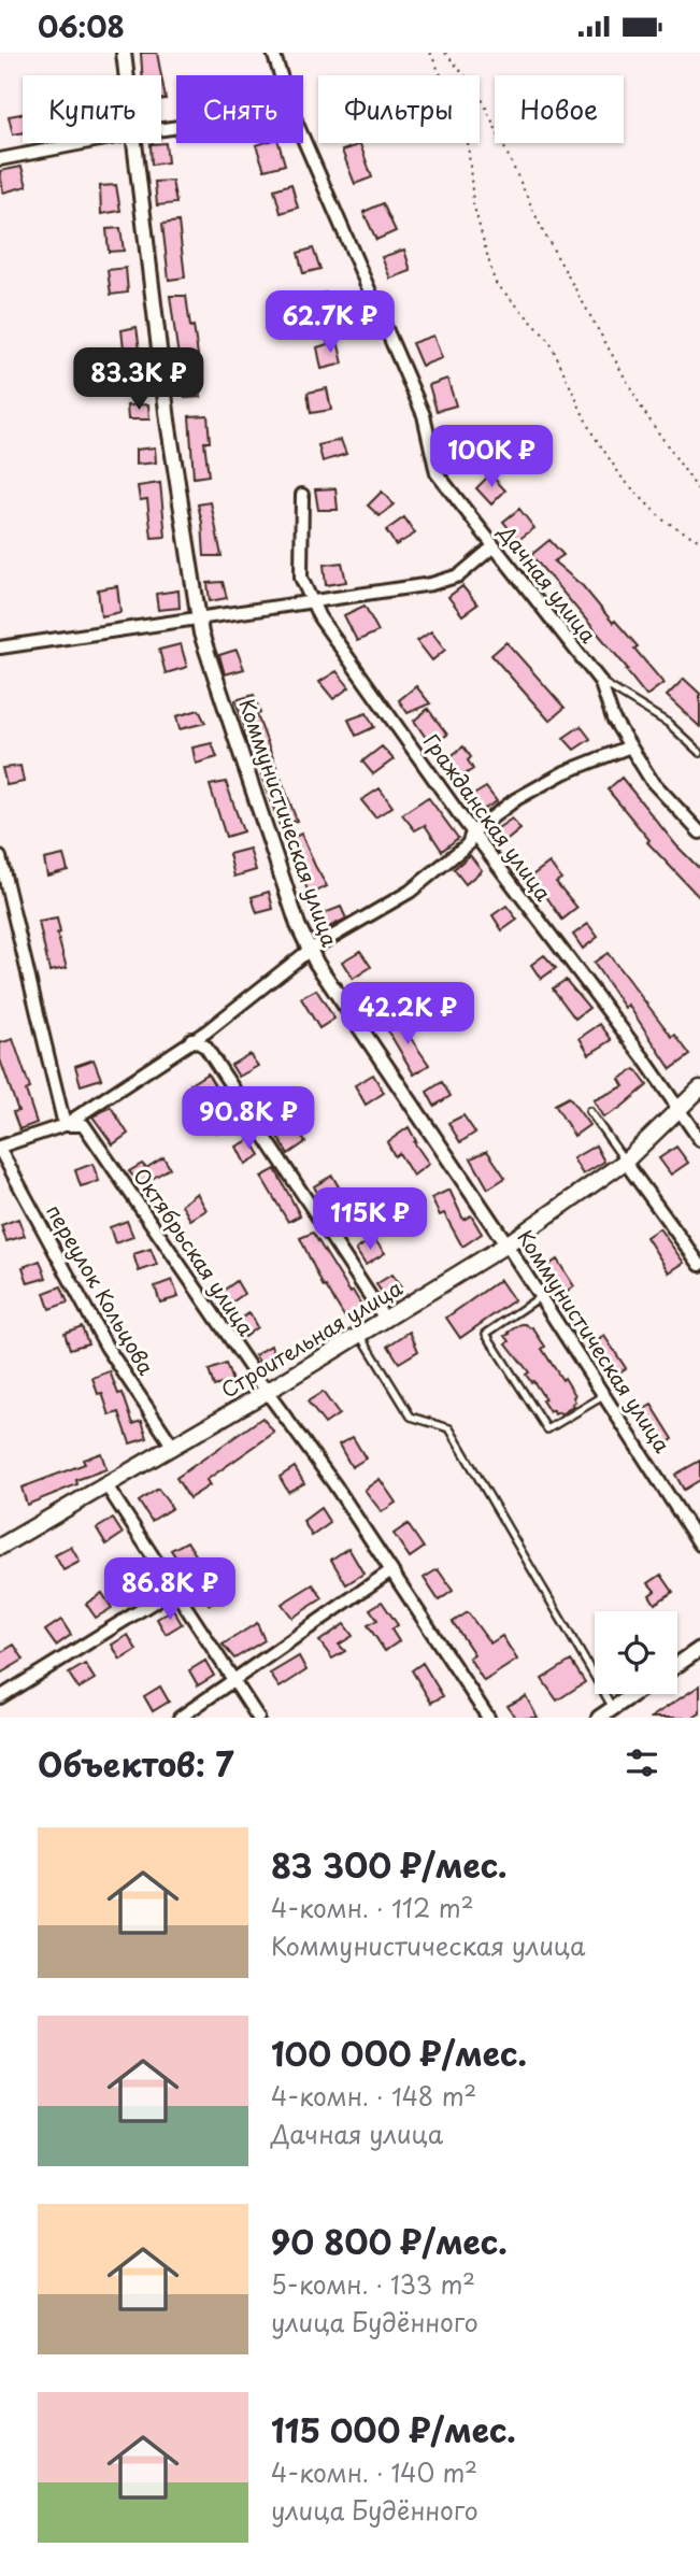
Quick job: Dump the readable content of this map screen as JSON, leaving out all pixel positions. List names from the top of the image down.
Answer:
{
  "streets": {
    "main road": ["Строительная улица"],
    "street": [
      "Дачная улица",
      "Гражданская улица",
      "Коммунистическая улица",
      "Октябрьская улица",
      "переулок Кольцова"
    ]
  },
  "crossings": [
    ["Гражданская улица", "Строительная улица"],
    ["Коммунистическая улица", "Строительная улица"],
    ["Октябрьская улица", "Строительная улица"],
    ["переулок Кольцова", "Строительная улица"]
  ],
  "page": {
    "status": "06:08",
    "chip": [
      "Купить",
      "Снять",
      "Фильтры",
      "Новое"
    ],
    "price": [
      "62.7K ₽",
      "83.3K ₽",
      "100K ₽",
      "42.2K ₽",
      "90.8K ₽",
      "115K ₽",
      "86.8K ₽"
    ],
    "heading": "Объектов: 7",
    "list": [
      {
        "name": "83 300 ₽/мес.",
        "note": "4-комн. · 112 m² · Коммунистическая улица"
      },
      {
        "name": "100 000 ₽/мес.",
        "note": "4-комн. · 148 m² · Дачная улица"
      },
      {
        "name": "90 800 ₽/мес.",
        "note": "5-комн. · 133 m² · улица Будённого"
      },
      {
        "name": "115 000 ₽/мес.",
        "note": "4-комн. · 140 m² · улица Будённого"
      }
    ]
  }
}
